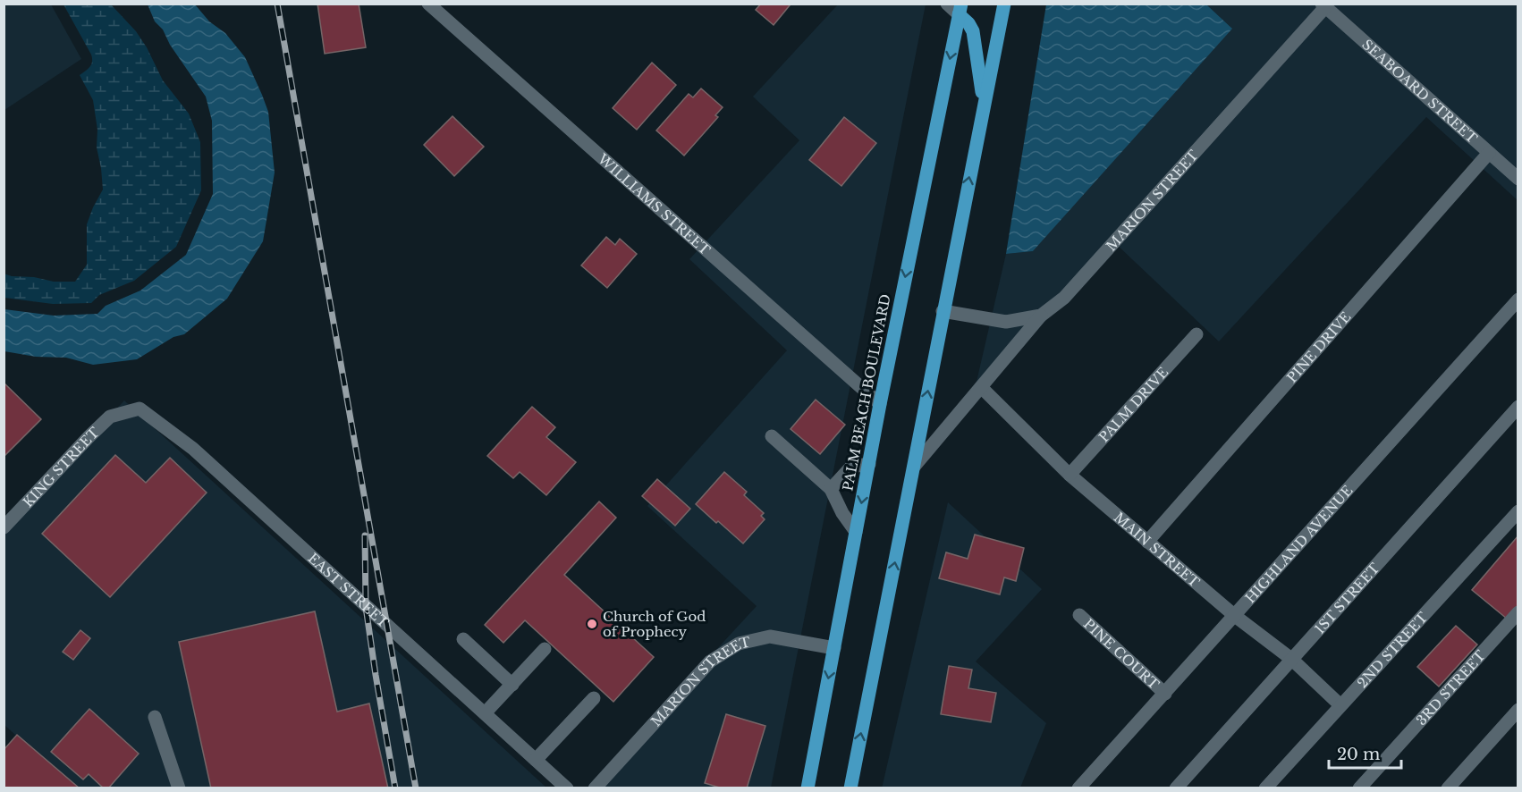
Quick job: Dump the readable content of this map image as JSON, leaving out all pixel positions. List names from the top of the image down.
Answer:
{
  "streets": {
    "main road": ["PALM BEACH BOULEVARD"],
    "street": [
      "SEABOARD STREET",
      "MARION STREET",
      "WILLIAMS STREET",
      "PINE DRIVE",
      "PALM DRIVE",
      "KING STREET",
      "HIGHLAND AVENUE",
      "MAIN STREET",
      "EAST STREET",
      "1ST STREET",
      "2ND STREET",
      "PINE COURT",
      "3RD STREET"
    ]
  },
  "crossings": [
    ["SEABOARD STREET", "MARION STREET"],
    ["SEABOARD STREET", "PINE DRIVE"],
    ["MARION STREET", "PALM BEACH BOULEVARD"],
    ["WILLIAMS STREET", "PALM BEACH BOULEVARD"],
    ["PINE DRIVE", "MAIN STREET"],
    ["PALM DRIVE", "MAIN STREET"],
    ["KING STREET", "EAST STREET"],
    ["HIGHLAND AVENUE", "MAIN STREET"],
    ["HIGHLAND AVENUE", "PINE COURT"],
    ["MAIN STREET", "1ST STREET"],
    ["MAIN STREET", "2ND STREET"]
  ],
  "places": ["Church of God of Prophecy"],
  "scale_bar": "20 m"
}
